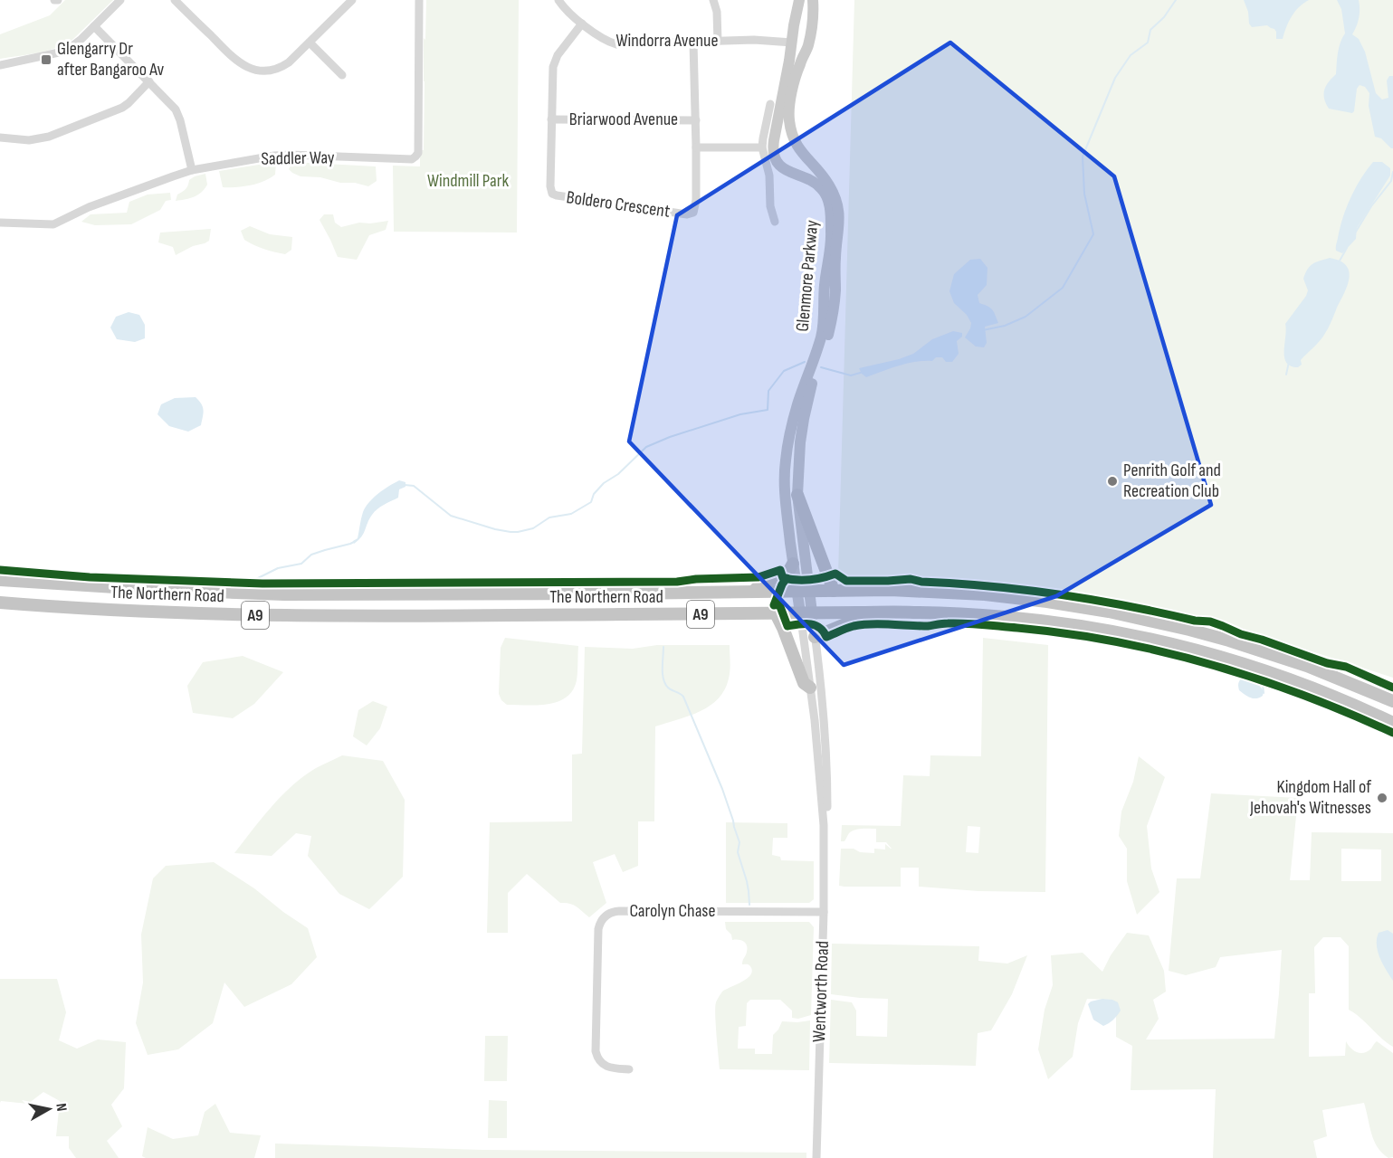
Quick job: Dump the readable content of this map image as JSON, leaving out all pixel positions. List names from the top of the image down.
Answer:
{
  "streets": {
    "highway": ["The Northern Road", "A9"],
    "main road": ["Glenmore Parkway"],
    "street": [
      "Windorra Avenue",
      "Briarwood Avenue",
      "Saddler Way",
      "Boldero Crescent",
      "Carolyn Chase",
      "Wentworth Road"
    ]
  },
  "crossings": [
    ["Windorra Avenue", "Boldero Crescent"],
    ["Windorra Avenue", "Glenmore Parkway"],
    ["Briarwood Avenue", "Boldero Crescent"],
    ["Glenmore Parkway", "The Northern Road"],
    ["Glenmore Parkway", "Wentworth Road"],
    ["The Northern Road", "Wentworth Road"],
    ["Carolyn Chase", "Wentworth Road"]
  ],
  "parks": ["Windmill Park"],
  "places": {
    "transit": ["Glengarry Dr after Bangaroo Av"],
    "other": ["Penrith Golf and Recreation Club", "Kingdom Hall of Jehovah's Witnesses"]
  },
  "north": "right"
}
